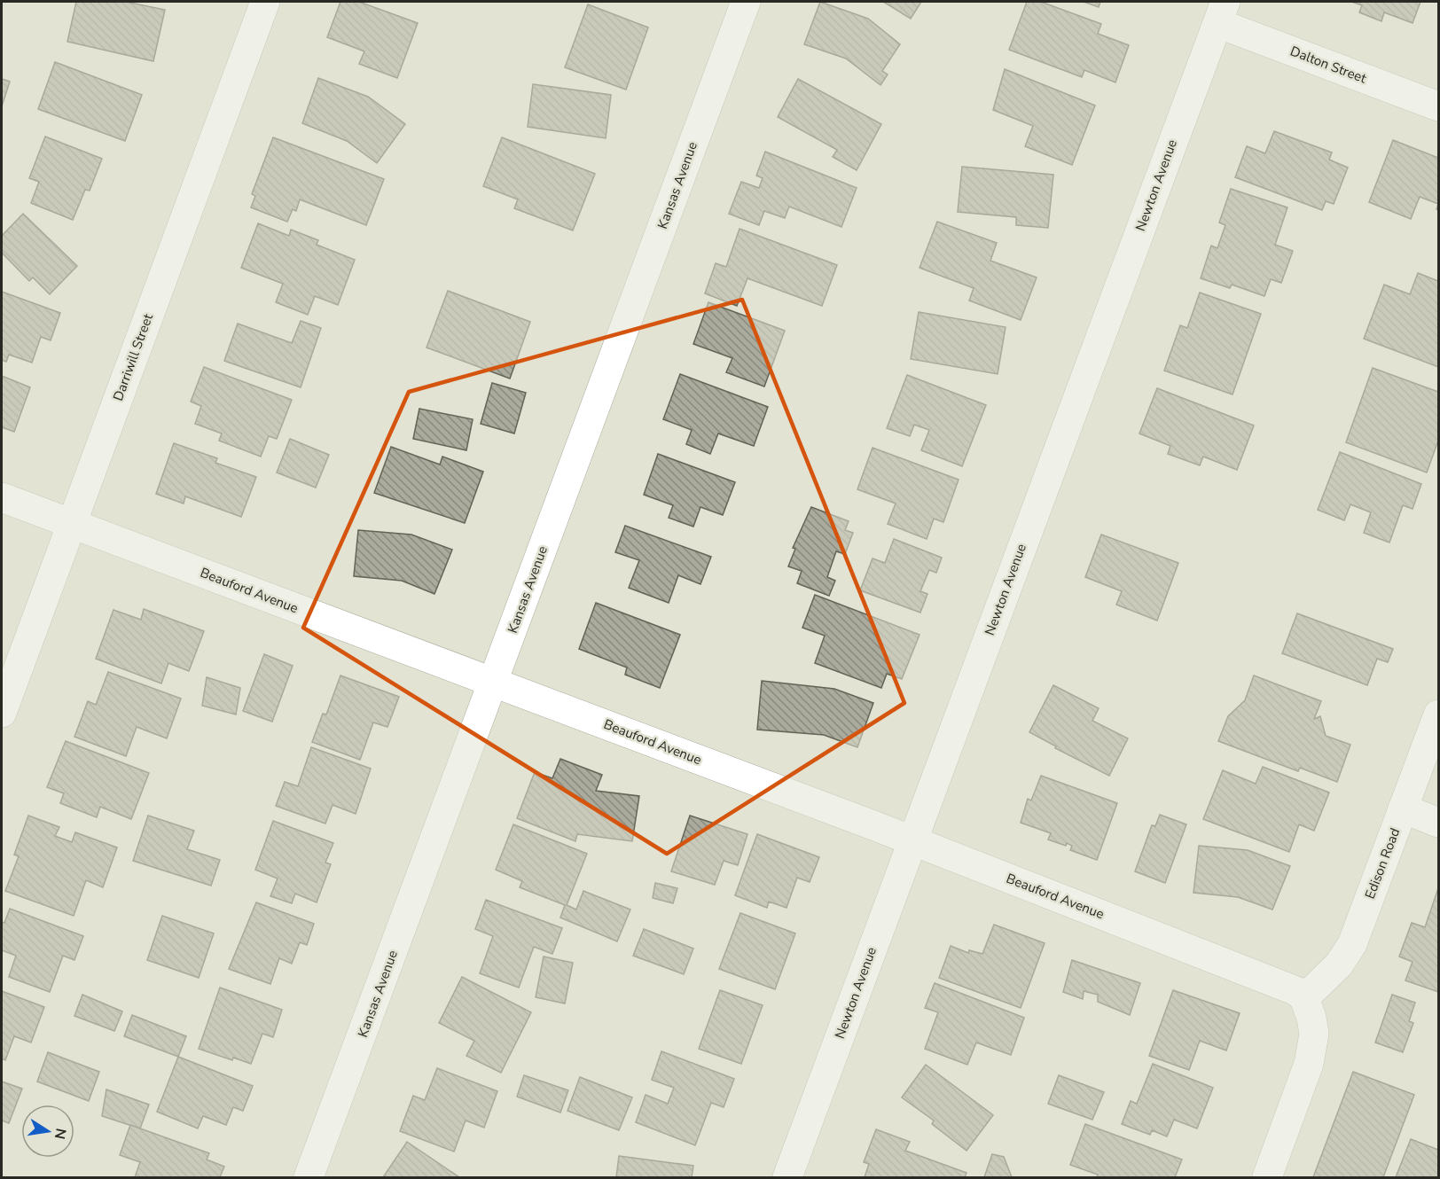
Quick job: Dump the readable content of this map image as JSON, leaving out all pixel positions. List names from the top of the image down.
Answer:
{
  "streets": {
    "street": [
      "Dalton Street",
      "Kansas Avenue",
      "Newton Avenue",
      "Darriwill Street",
      "Beauford Avenue",
      "Edison Road"
    ]
  },
  "crossings": [
    ["Dalton Street", "Newton Avenue"],
    ["Kansas Avenue", "Beauford Avenue"],
    ["Newton Avenue", "Beauford Avenue"],
    ["Darriwill Street", "Beauford Avenue"],
    ["Beauford Avenue", "Edison Road"]
  ],
  "north": "right"
}
